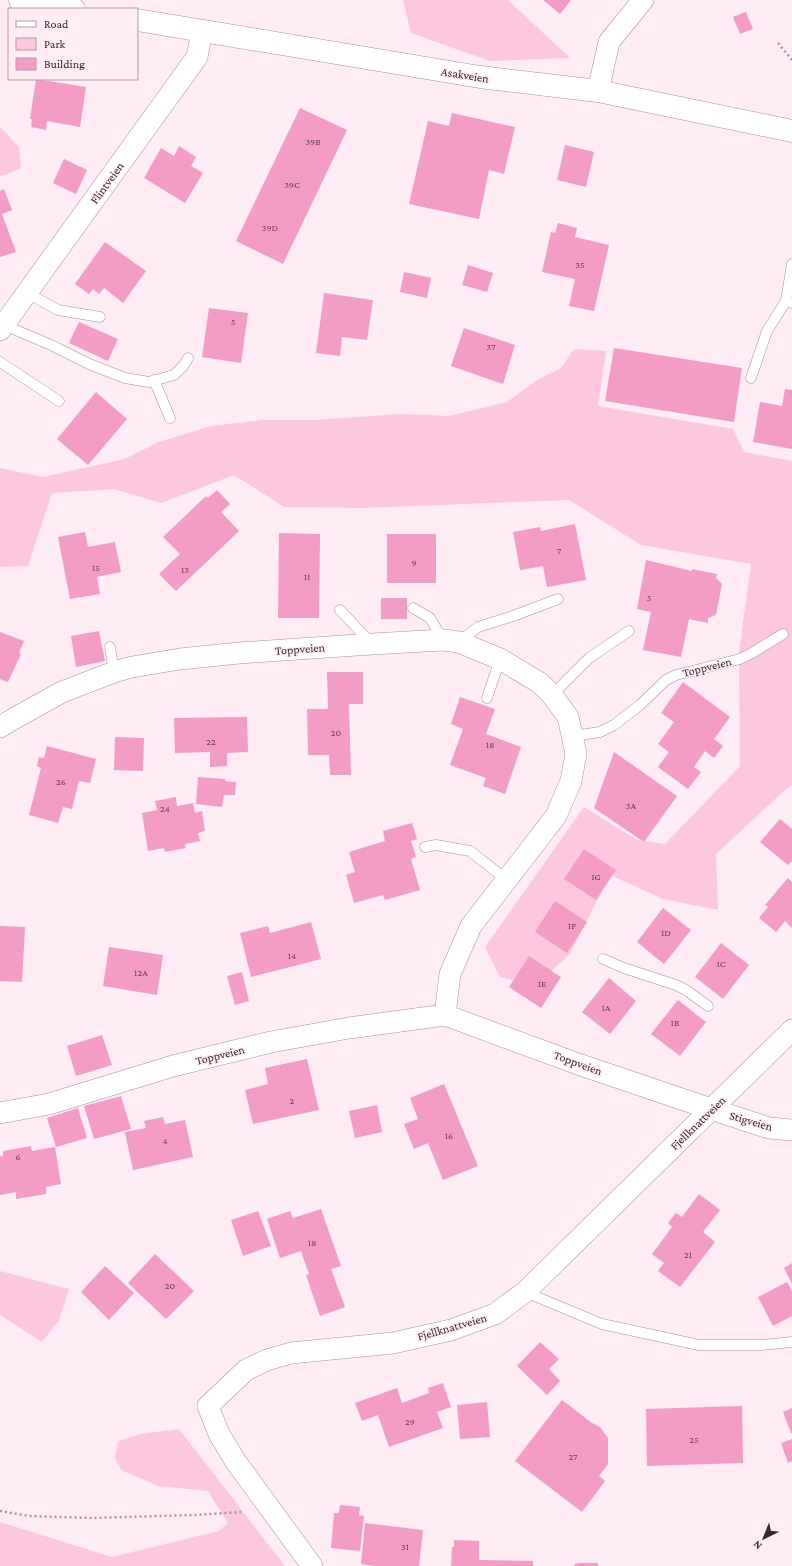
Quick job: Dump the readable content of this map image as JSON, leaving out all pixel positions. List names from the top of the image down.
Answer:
{
  "streets": {
    "main road": ["Asakveien"],
    "street": [
      "Flintveien",
      "Toppveien",
      "Stigveien",
      "Fjellknattveien"
    ]
  },
  "crossings": [
    ["Asakveien", "Flintveien"],
    ["Toppveien", "Stigveien"],
    ["Toppveien", "Fjellknattveien"],
    ["Stigveien", "Fjellknattveien"]
  ],
  "house_numbers": [
    "39B",
    "39C",
    "39D",
    "35",
    "5",
    "37",
    "7",
    "9",
    "15",
    "13",
    "11",
    "5",
    "20",
    "22",
    "18",
    "26",
    "3A",
    "24",
    "1G",
    "1F",
    "1D",
    "14",
    "1C",
    "12A",
    "1E",
    "1A",
    "1B",
    "2",
    "16",
    "4",
    "6",
    "18",
    "21",
    "20",
    "29",
    "25",
    "27",
    "31"
  ],
  "legend": ["Road", "Park", "Building"],
  "north": "bottom left"
}
